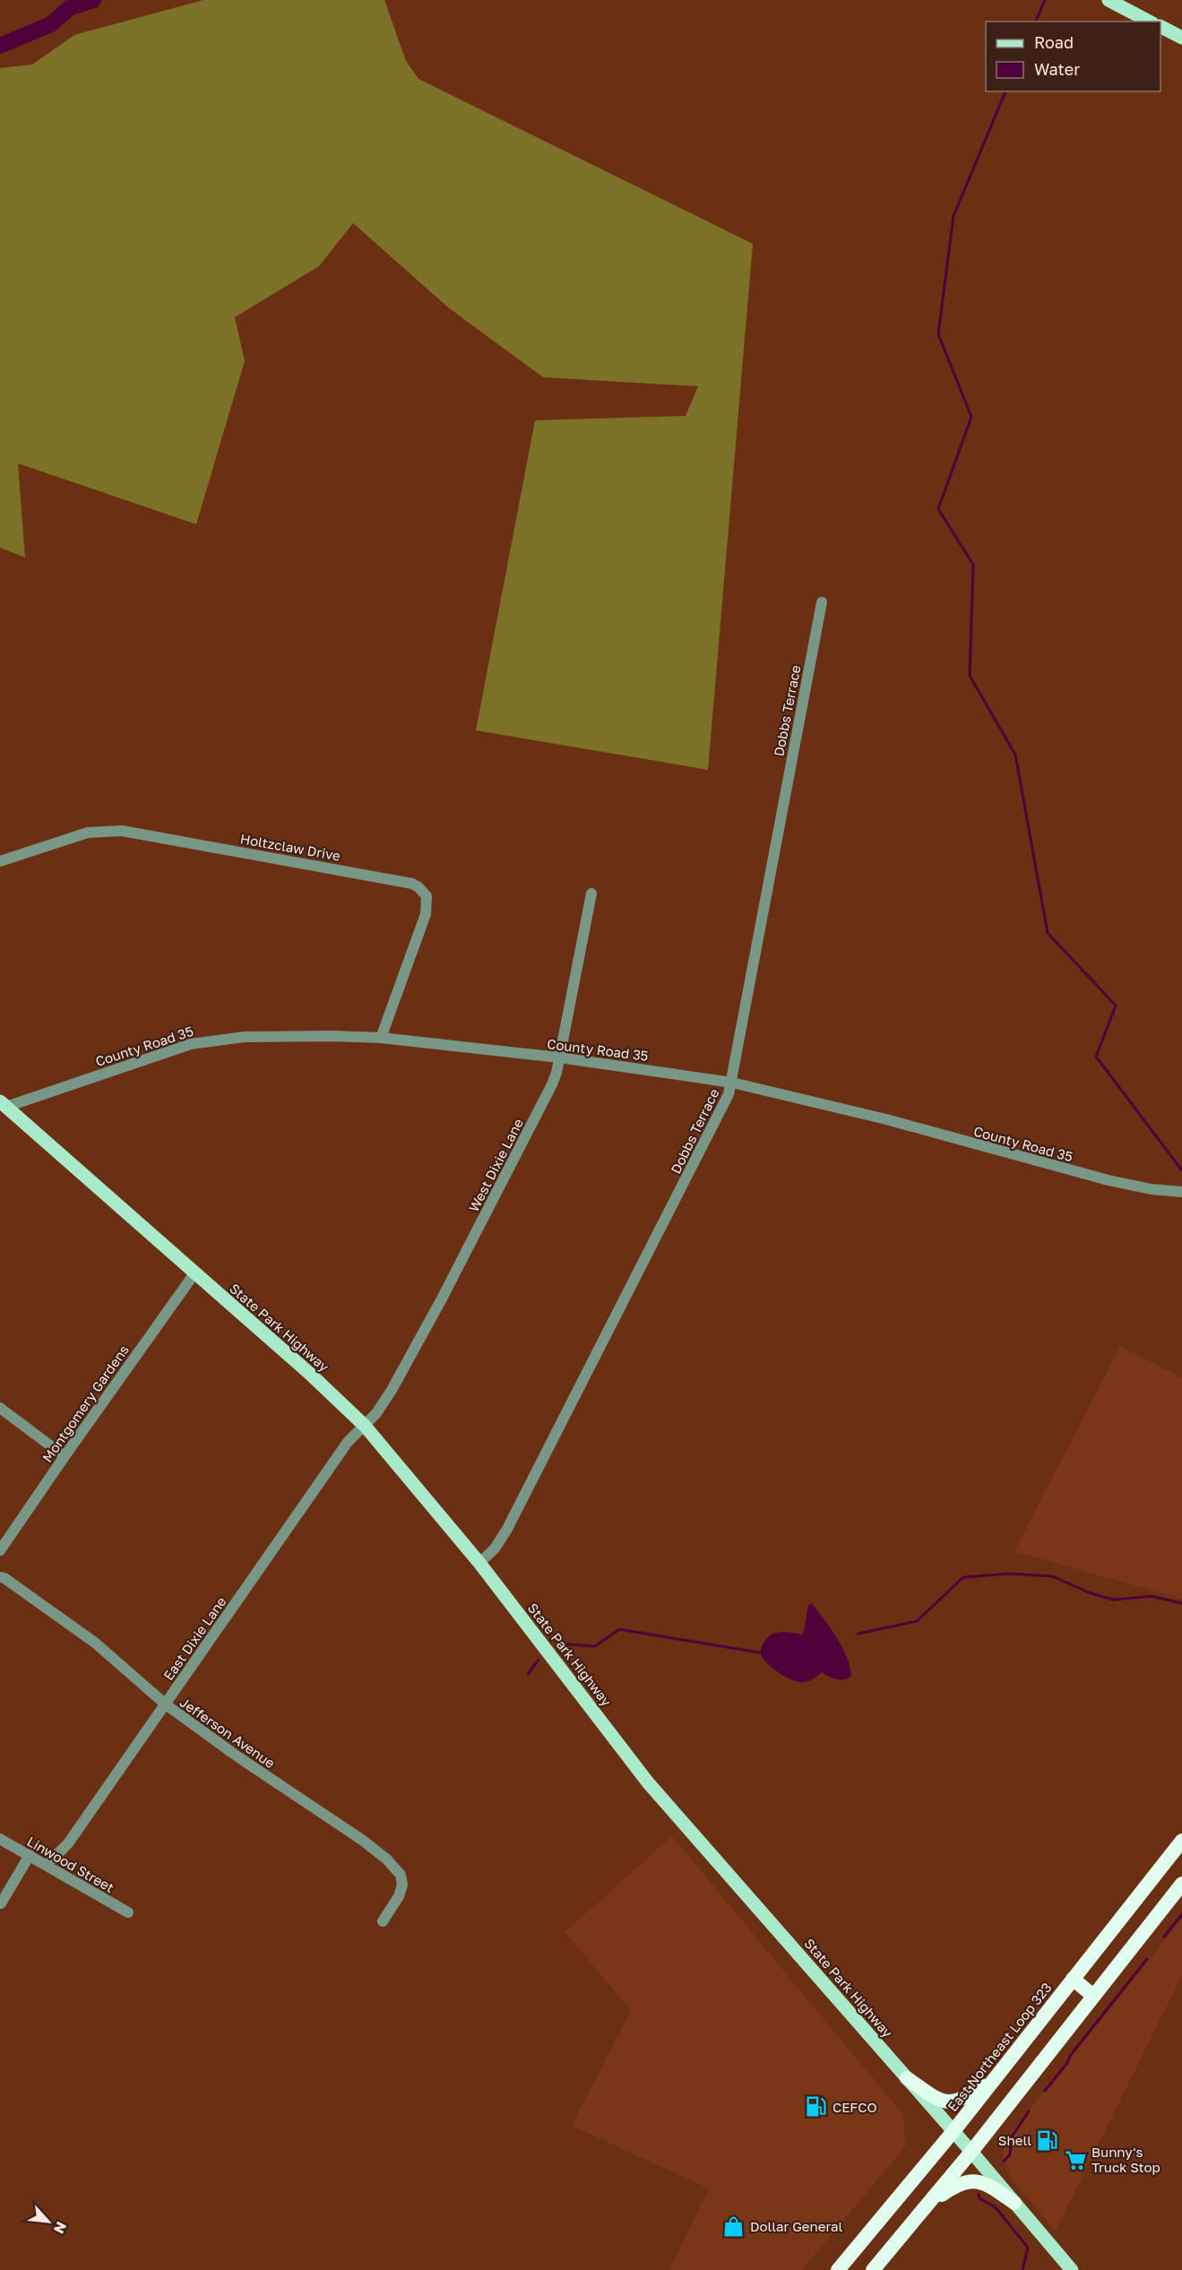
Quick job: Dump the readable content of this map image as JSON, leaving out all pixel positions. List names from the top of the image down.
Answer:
{
  "streets": {
    "highway": ["East Northeast Loop 323"],
    "main road": ["State Park Highway"],
    "street": [
      "Dobbs Terrace",
      "Holtzclaw Drive",
      "County Road 35",
      "West Dixie Lane",
      "Montgomery Gardens",
      "East Dixie Lane",
      "Jefferson Avenue",
      "Linwood Street"
    ]
  },
  "crossings": [
    ["Dobbs Terrace", "County Road 35"],
    ["Dobbs Terrace", "State Park Highway"],
    ["Holtzclaw Drive", "County Road 35"],
    ["County Road 35", "West Dixie Lane"],
    ["County Road 35", "State Park Highway"],
    ["West Dixie Lane", "State Park Highway"],
    ["West Dixie Lane", "East Dixie Lane"],
    ["State Park Highway", "Montgomery Gardens"],
    ["State Park Highway", "East Dixie Lane"],
    ["State Park Highway", "East Northeast Loop 323"],
    ["East Dixie Lane", "Jefferson Avenue"],
    ["East Dixie Lane", "Linwood Street"]
  ],
  "places": {
    "fuel station": ["CEFCO", "Shell"],
    "supermarket": ["Bunny's Truck Stop"],
    "shop": ["Dollar General"]
  },
  "legend": ["Road", "Water"],
  "north": "bottom right"
}
